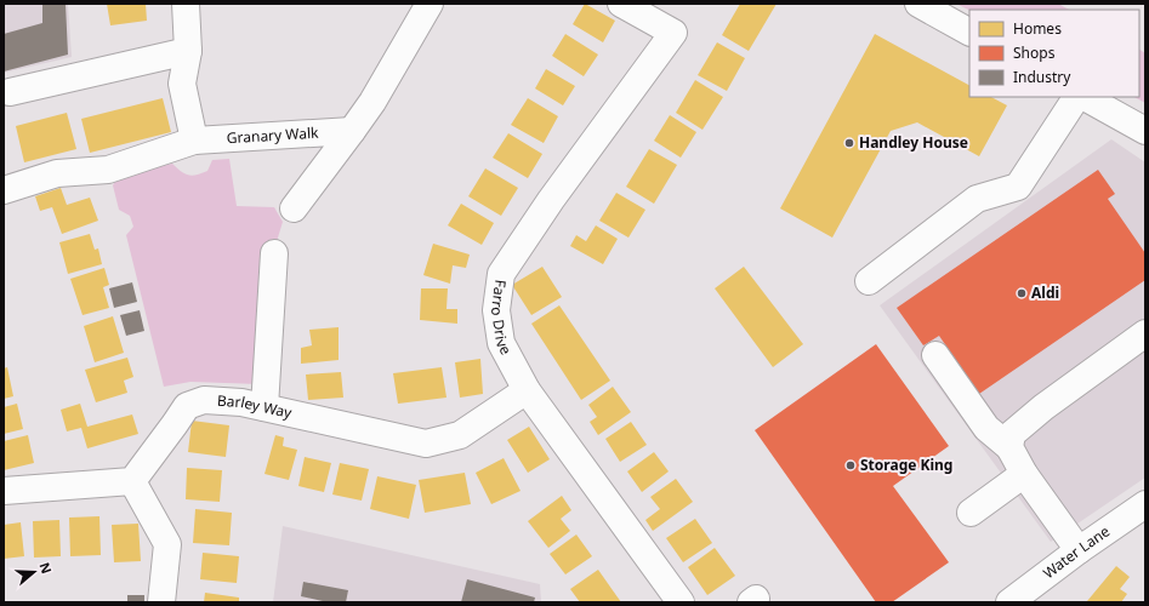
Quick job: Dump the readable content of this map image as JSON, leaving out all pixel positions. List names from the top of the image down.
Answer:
{
  "streets": {
    "street": [
      "Granary Walk",
      "Farro Drive",
      "Barley Way",
      "Water Lane"
    ]
  },
  "crossings": [
    ["Farro Drive", "Barley Way"]
  ],
  "places": ["Handley House", "Aldi", "Storage King"],
  "legend": ["Homes", "Shops", "Industry"],
  "north": "right"
}
